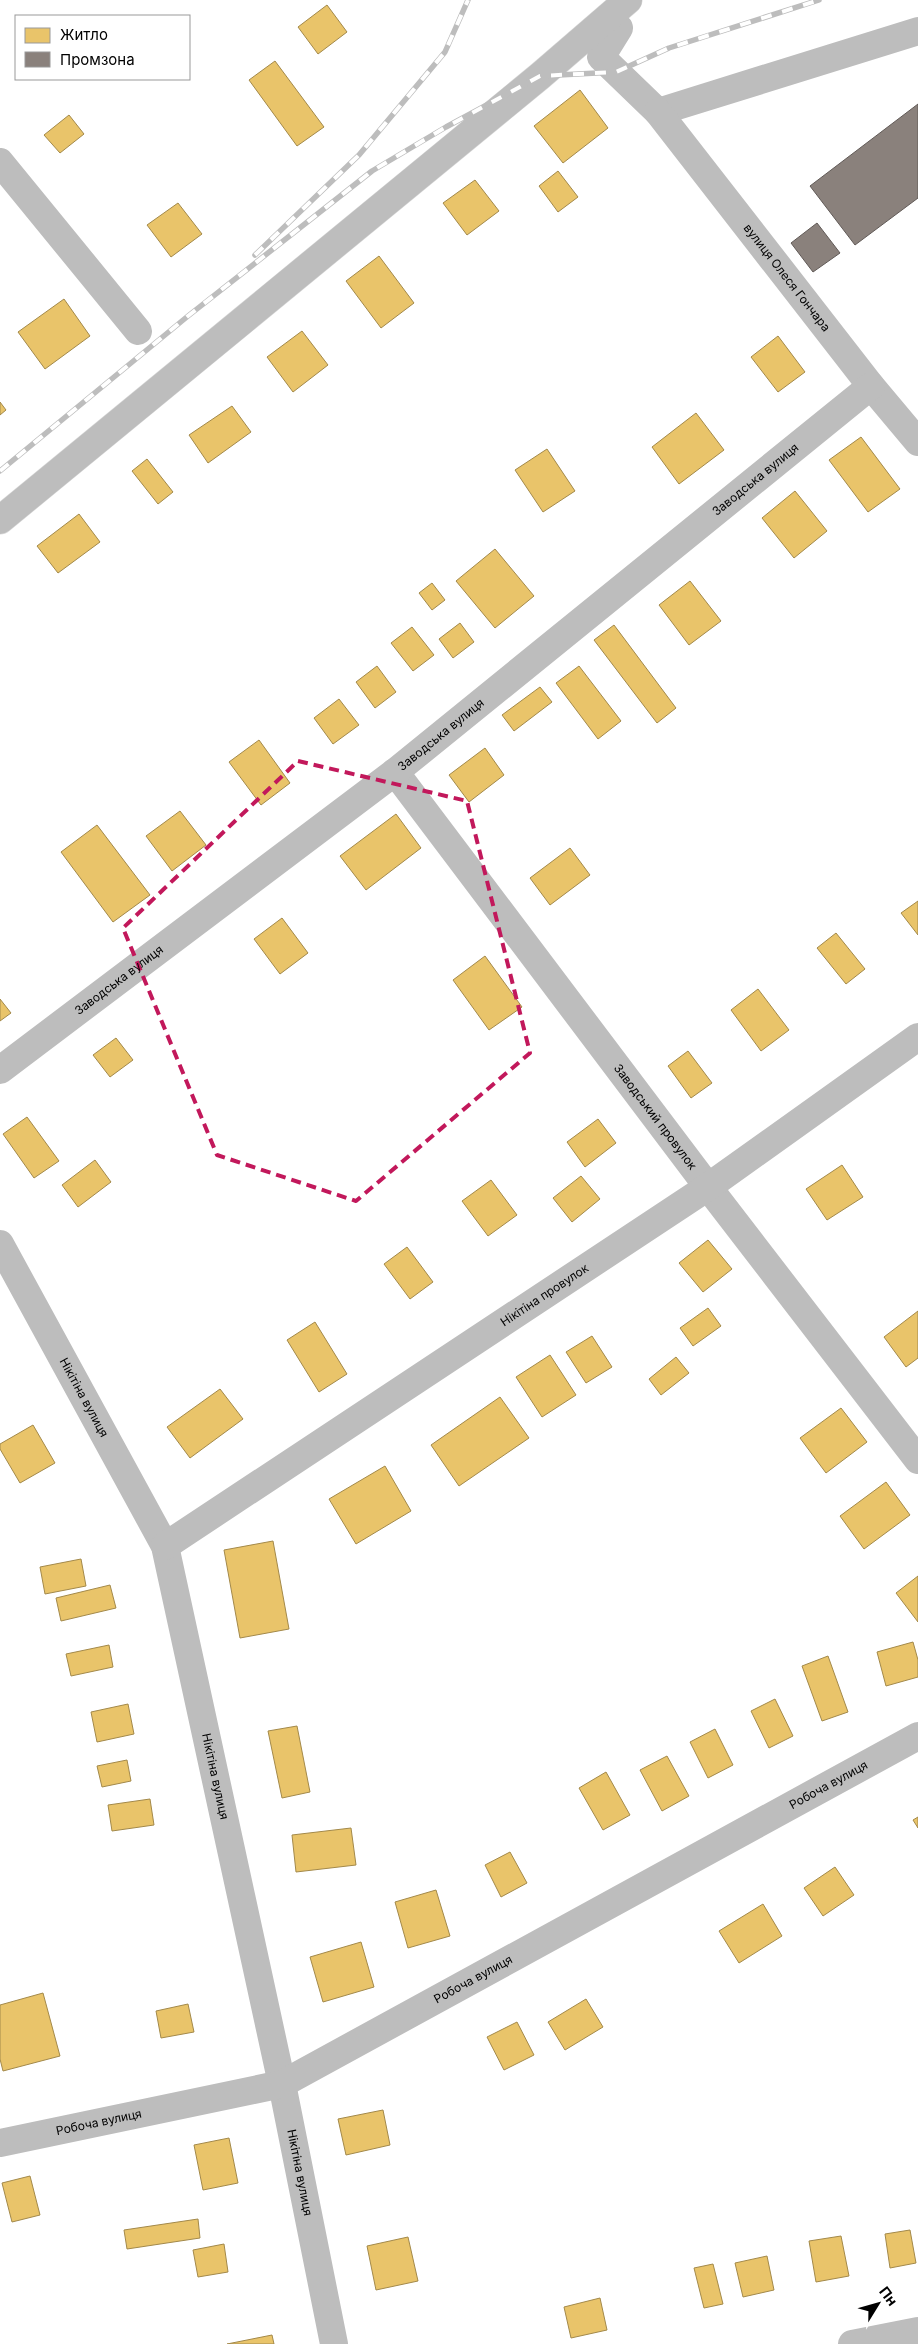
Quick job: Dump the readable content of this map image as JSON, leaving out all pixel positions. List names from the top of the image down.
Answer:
{
  "streets": {
    "street": [
      "вулиця Олеся Гончара",
      "Заводська вулиця",
      "Заводський провулок",
      "Нікітіна провулок",
      "Нікітіна вулиця",
      "Робоча вулиця"
    ]
  },
  "crossings": [
    ["вулиця Олеся Гончара", "Заводська вулиця"],
    ["Заводська вулиця", "Заводський провулок"],
    ["Заводський провулок", "Нікітіна провулок"],
    ["Нікітіна провулок", "Нікітіна вулиця"],
    ["Нікітіна вулиця", "Робоча вулиця"]
  ],
  "legend": ["Житло", "Промзона"],
  "north": "top right"
}
